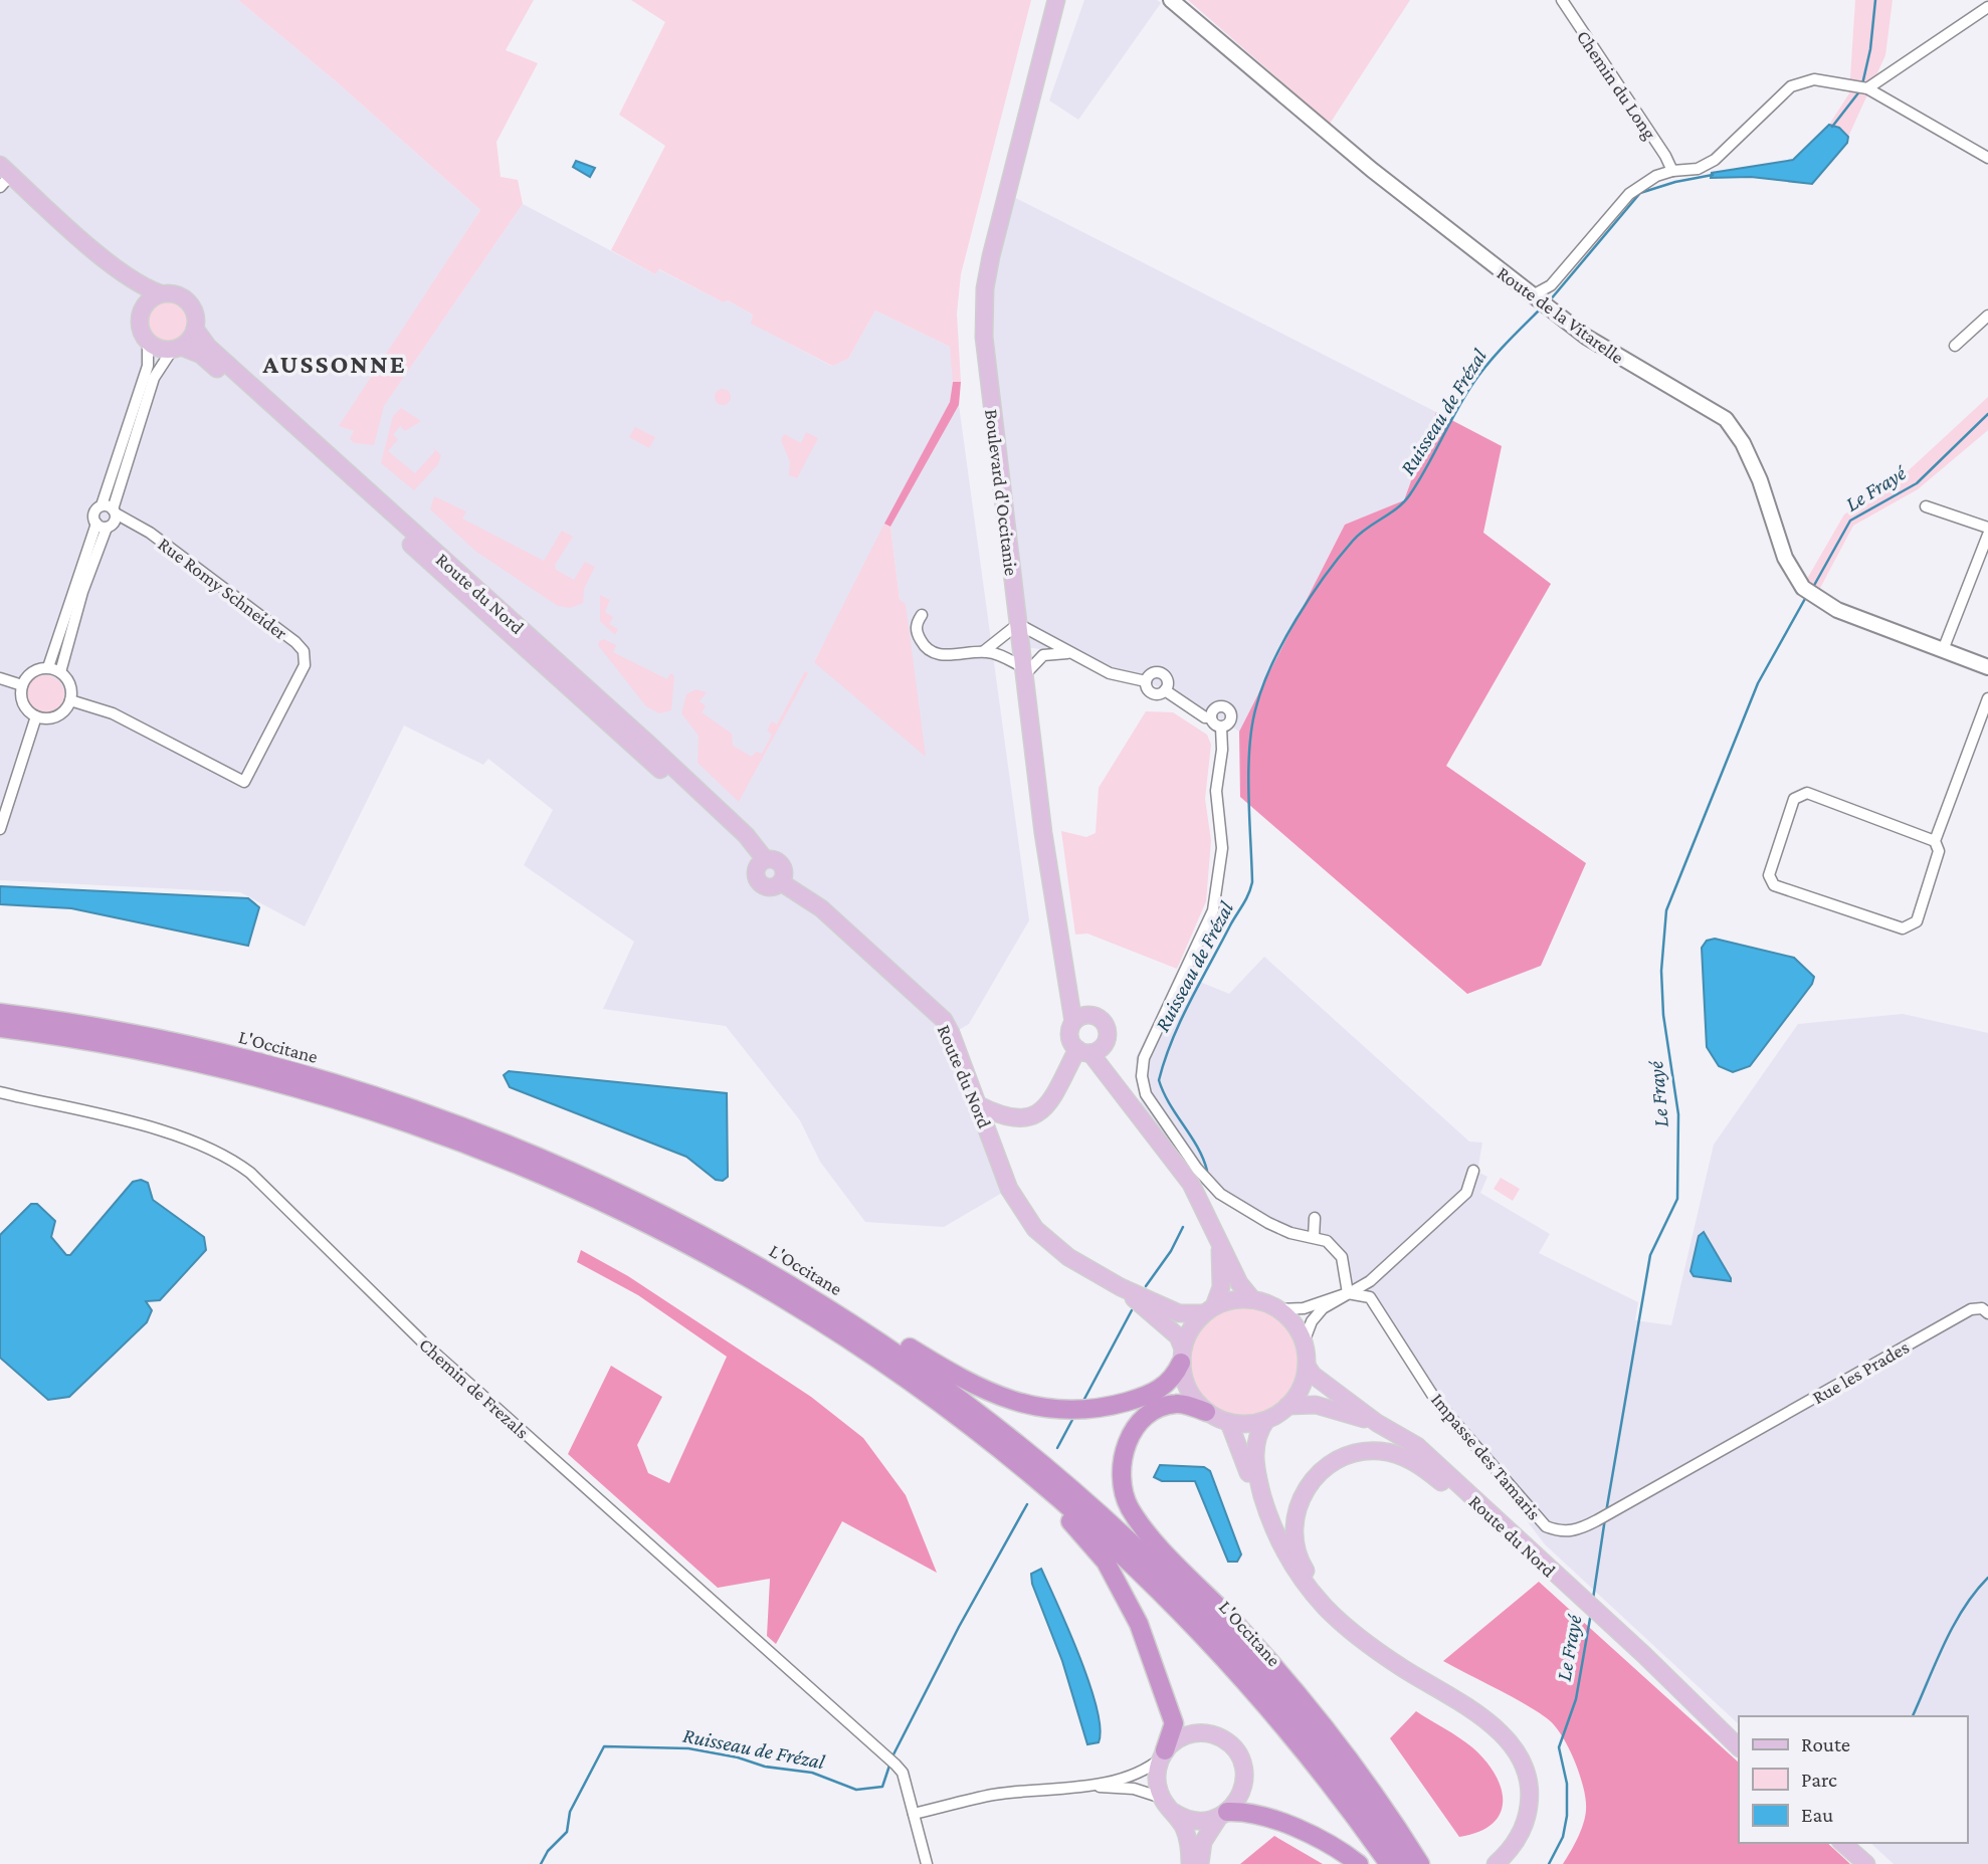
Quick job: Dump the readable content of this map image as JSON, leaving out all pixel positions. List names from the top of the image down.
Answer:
{
  "streets": {
    "highway": ["L'Occitane"],
    "main road": ["Boulevard d'Occitanie", "Route du Nord"],
    "street": [
      "Chemin du Long",
      "Route de la Vitarelle",
      "Rue Romy Schneider",
      "Rue les Prades",
      "Chemin de Frezals",
      "Impasse des Tamaris"
    ]
  },
  "crossings": [
    ["Boulevard d'Occitanie", "Route du Nord"],
    ["Rue les Prades", "Impasse des Tamaris"]
  ],
  "districts": ["AUSSONNE"],
  "water": ["Ruisseau de Frézal", "Le Frayé"],
  "legend": ["Route", "Parc", "Eau"]
}
